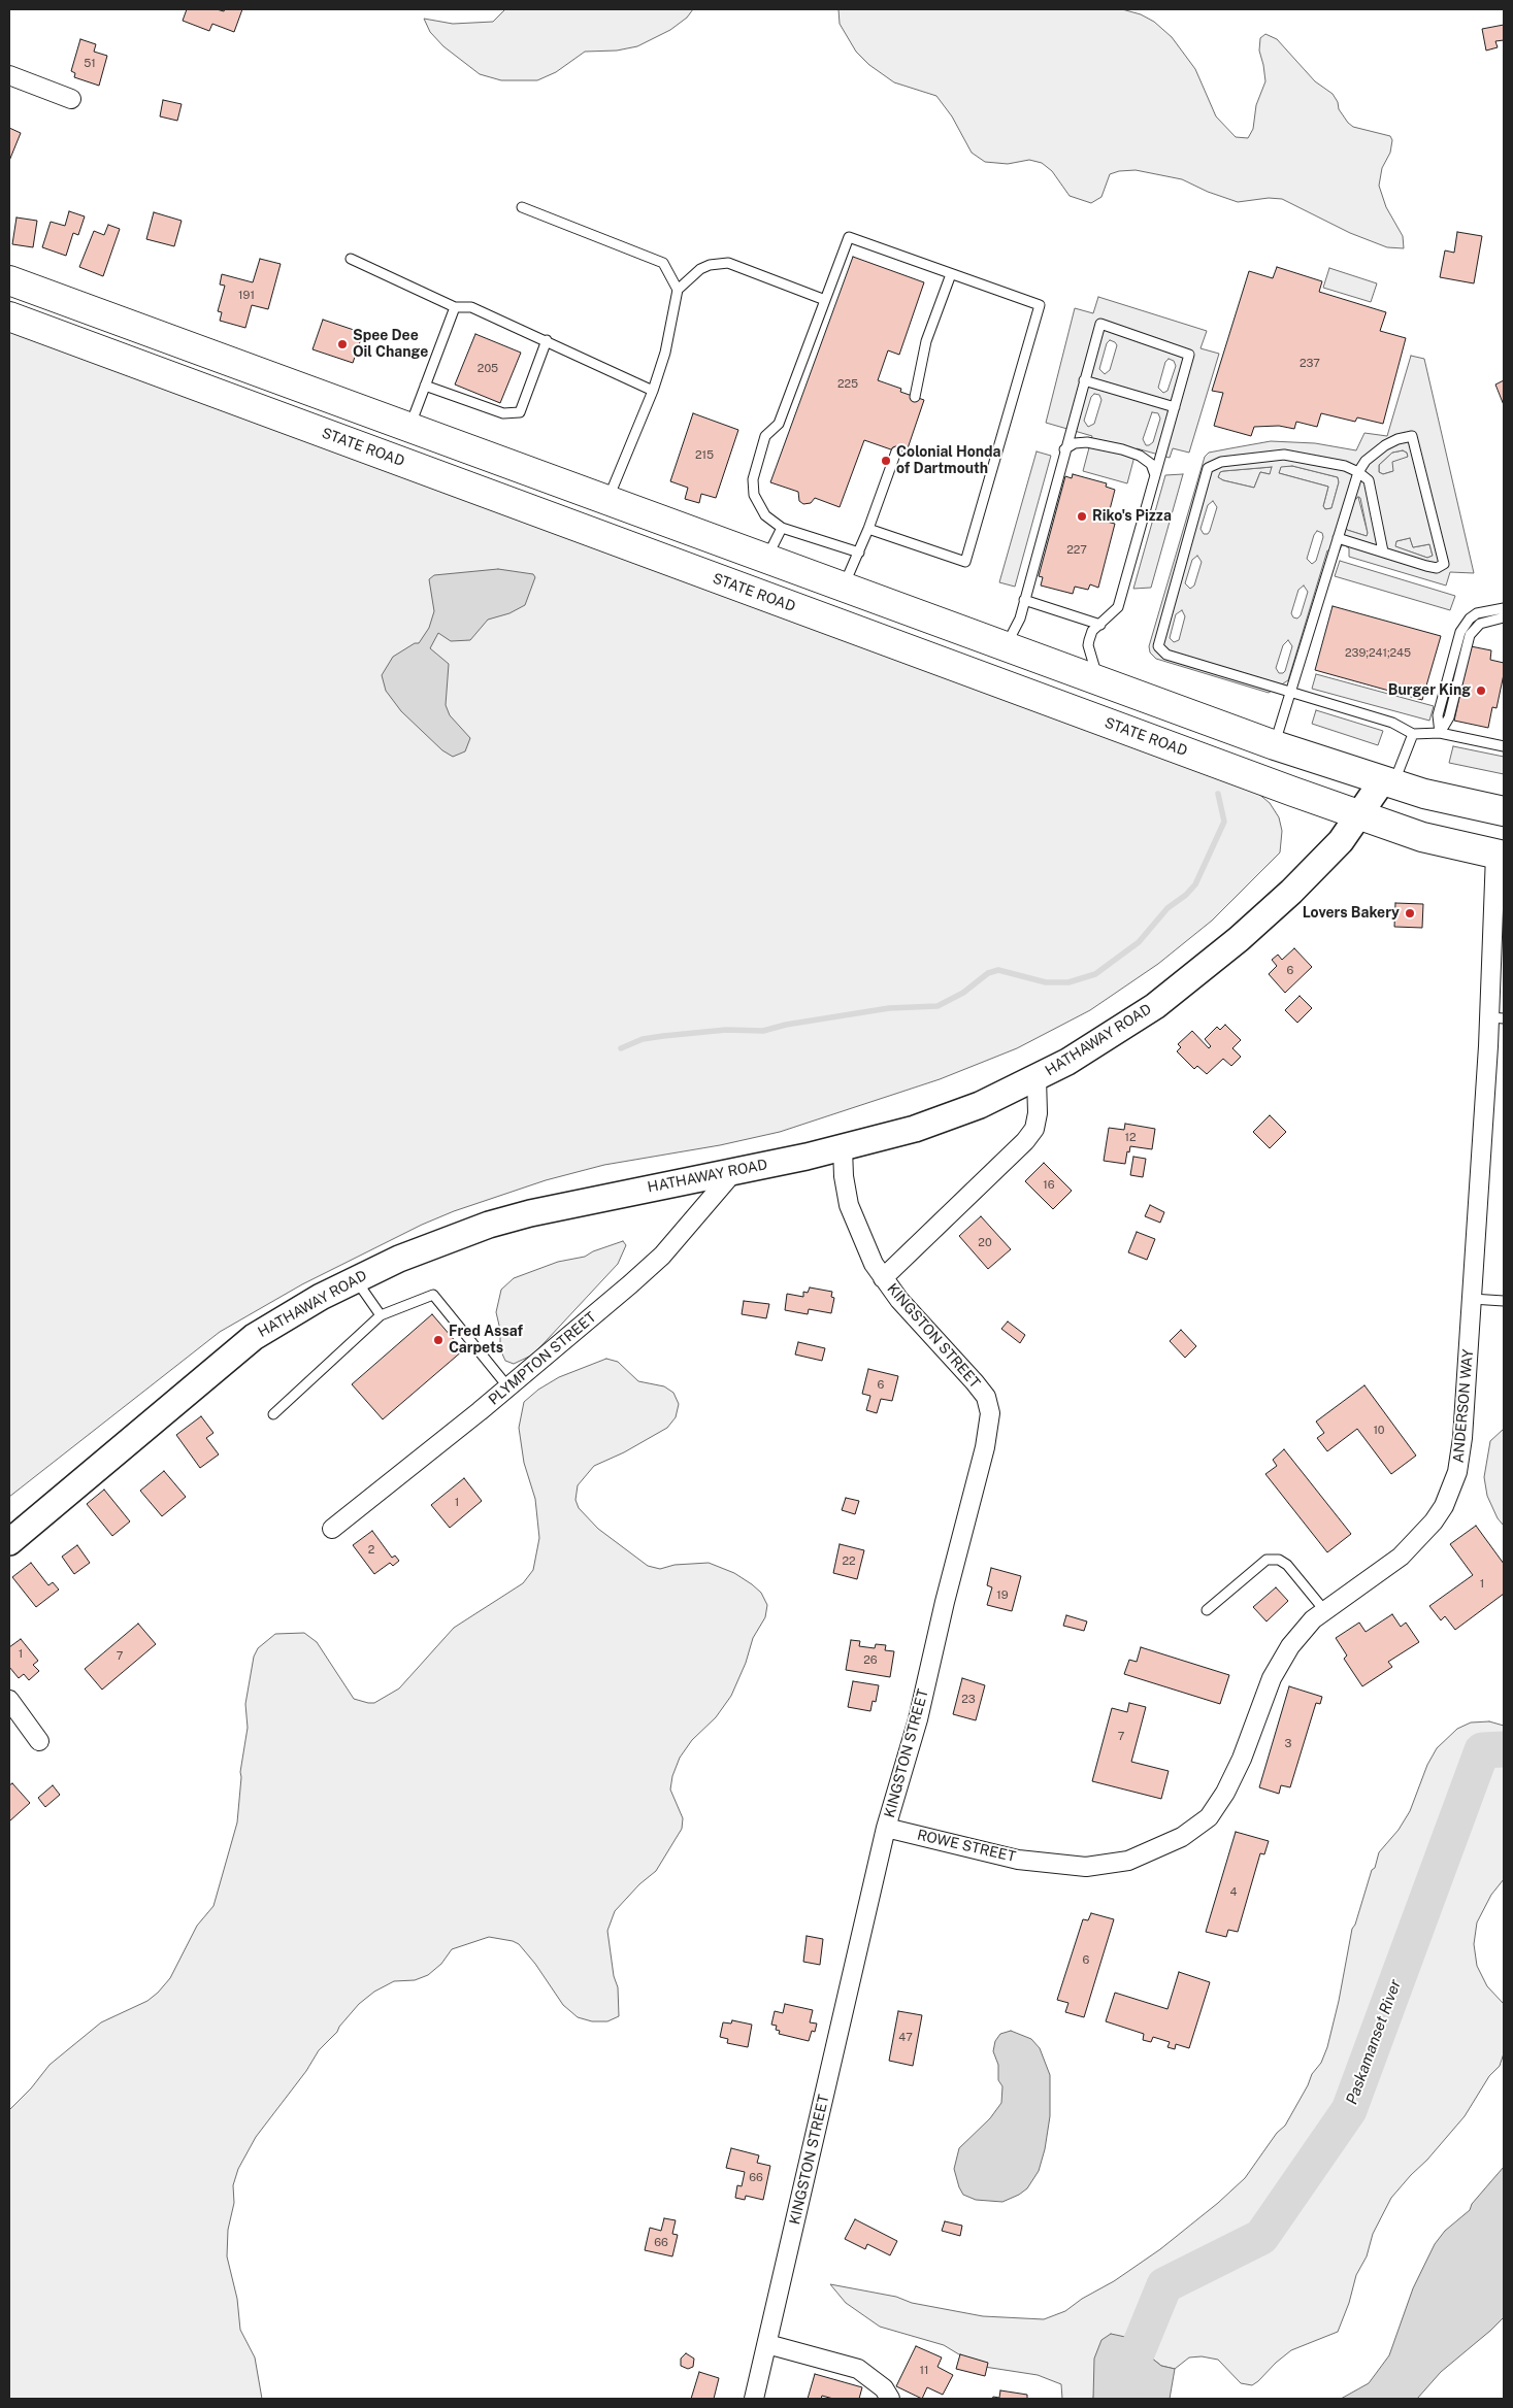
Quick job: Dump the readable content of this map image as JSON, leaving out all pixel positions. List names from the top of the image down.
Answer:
{
  "streets": {
    "main road": ["STATE ROAD", "HATHAWAY ROAD"],
    "street": [
      "KINGSTON STREET",
      "PLYMPTON STREET",
      "ANDERSON WAY",
      "ROWE STREET"
    ]
  },
  "crossings": [
    ["STATE ROAD", "HATHAWAY ROAD"],
    ["STATE ROAD", "ANDERSON WAY"],
    ["HATHAWAY ROAD", "KINGSTON STREET"],
    ["HATHAWAY ROAD", "PLYMPTON STREET"],
    ["KINGSTON STREET", "ROWE STREET"],
    ["ANDERSON WAY", "ROWE STREET"]
  ],
  "water": ["Paskamanset River"],
  "places": [
    "Spee Dee Oil Change",
    "Colonial Honda of Dartmouth",
    "Riko's Pizza",
    "Burger King",
    "Lovers Bakery",
    "Fred Assaf Carpets"
  ],
  "house_numbers": [
    "51",
    "191",
    "237",
    "205",
    "225",
    "215",
    "227",
    "239;241;245",
    "6",
    "12",
    "16",
    "20",
    "6",
    "10",
    "1",
    "2",
    "22",
    "1",
    "19",
    "1",
    "7",
    "26",
    "23",
    "7",
    "3",
    "4",
    "6",
    "47",
    "66",
    "66",
    "11"
  ]
}
